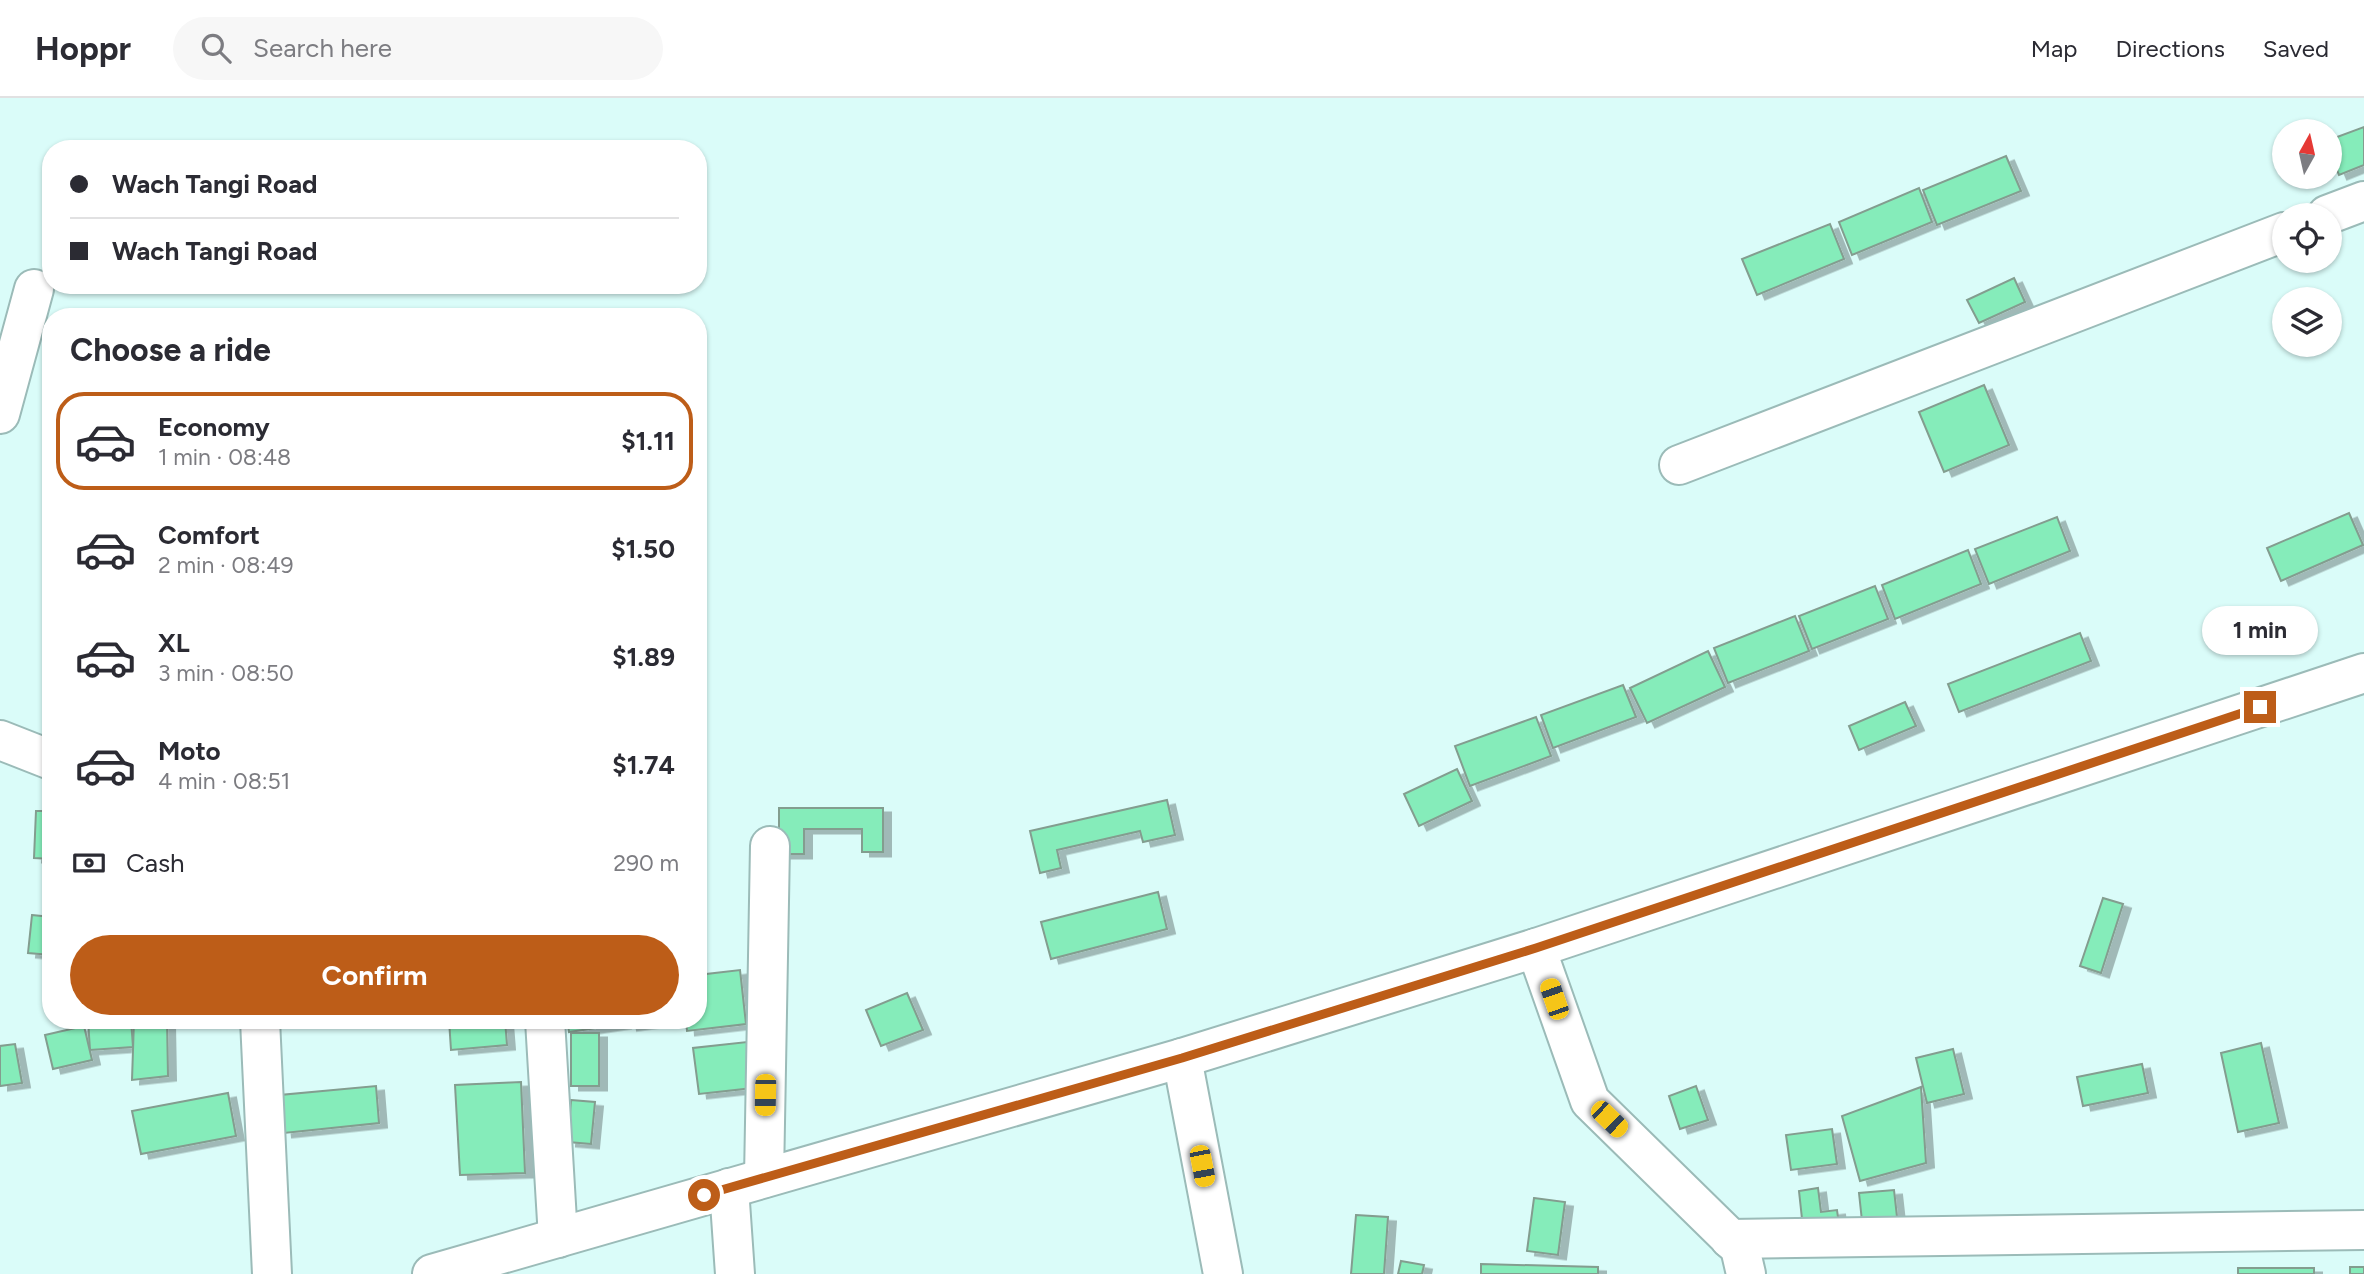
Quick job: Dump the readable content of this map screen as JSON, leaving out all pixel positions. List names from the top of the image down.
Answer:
{
  "north": "top",
  "page": {
    "header": "Hoppr",
    "search": "Search here",
    "nav": ["Map", "Directions", "Saved"],
    "banner": ["Wach Tangi Road", "Wach Tangi Road"],
    "heading": "Choose a ride",
    "list": [
      {
        "name": "Economy",
        "note": "1 min · 08:48",
        "value": "$1.11"
      },
      {
        "name": "Comfort",
        "note": "2 min · 08:49",
        "value": "$1.50"
      },
      {
        "name": "XL",
        "note": "3 min · 08:50",
        "value": "$1.89"
      },
      {
        "name": "Moto",
        "note": "4 min · 08:51",
        "value": "$1.74"
      }
    ],
    "bubble": "1 min",
    "pay": ["Cash", "290 m"],
    "buttons": "Confirm"
  }
}
